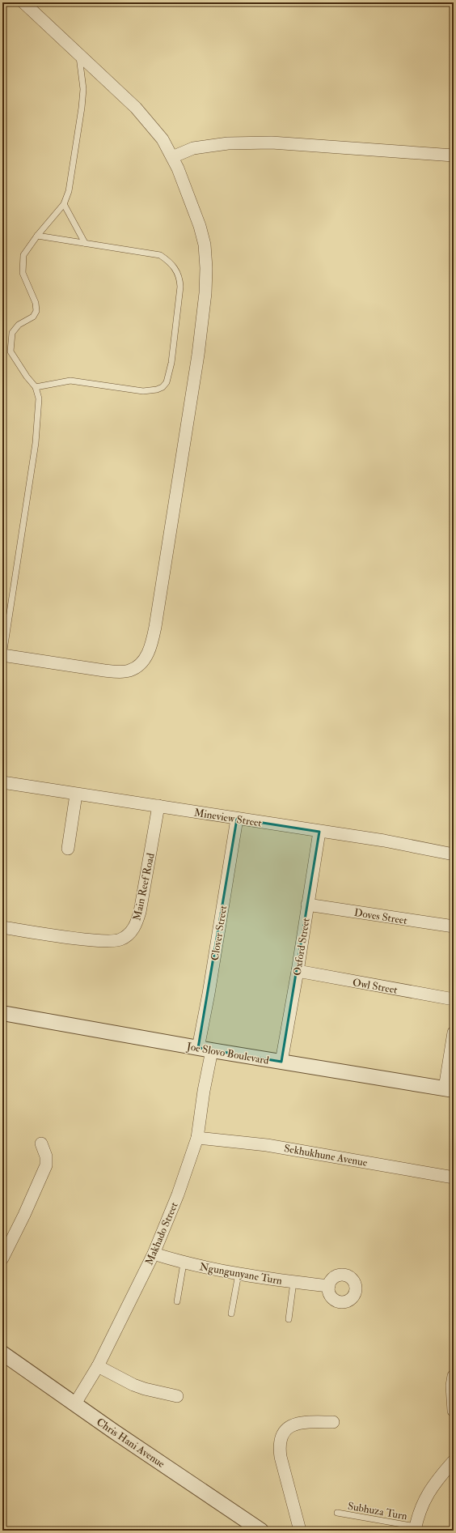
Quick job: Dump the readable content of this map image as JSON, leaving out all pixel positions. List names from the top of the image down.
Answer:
{
  "streets": {
    "street": [
      "Mineview Street",
      "Main Reef Road",
      "Doves Street",
      "Clover Street",
      "Oxford Street",
      "Owl Street",
      "Joe Slovo Boulevard",
      "Sekhukhune Avenue",
      "Makhado Street",
      "Ngungunyane Turn",
      "Chris Hani Avenue"
    ],
    "lane": ["Subhuza Turn"]
  },
  "crossings": [
    ["Mineview Street", "Main Reef Road"],
    ["Mineview Street", "Clover Street"],
    ["Mineview Street", "Oxford Street"],
    ["Doves Street", "Oxford Street"],
    ["Clover Street", "Joe Slovo Boulevard"],
    ["Clover Street", "Makhado Street"],
    ["Oxford Street", "Owl Street"],
    ["Oxford Street", "Joe Slovo Boulevard"],
    ["Joe Slovo Boulevard", "Makhado Street"],
    ["Sekhukhune Avenue", "Makhado Street"],
    ["Makhado Street", "Ngungunyane Turn"],
    ["Makhado Street", "Chris Hani Avenue"]
  ]
}
